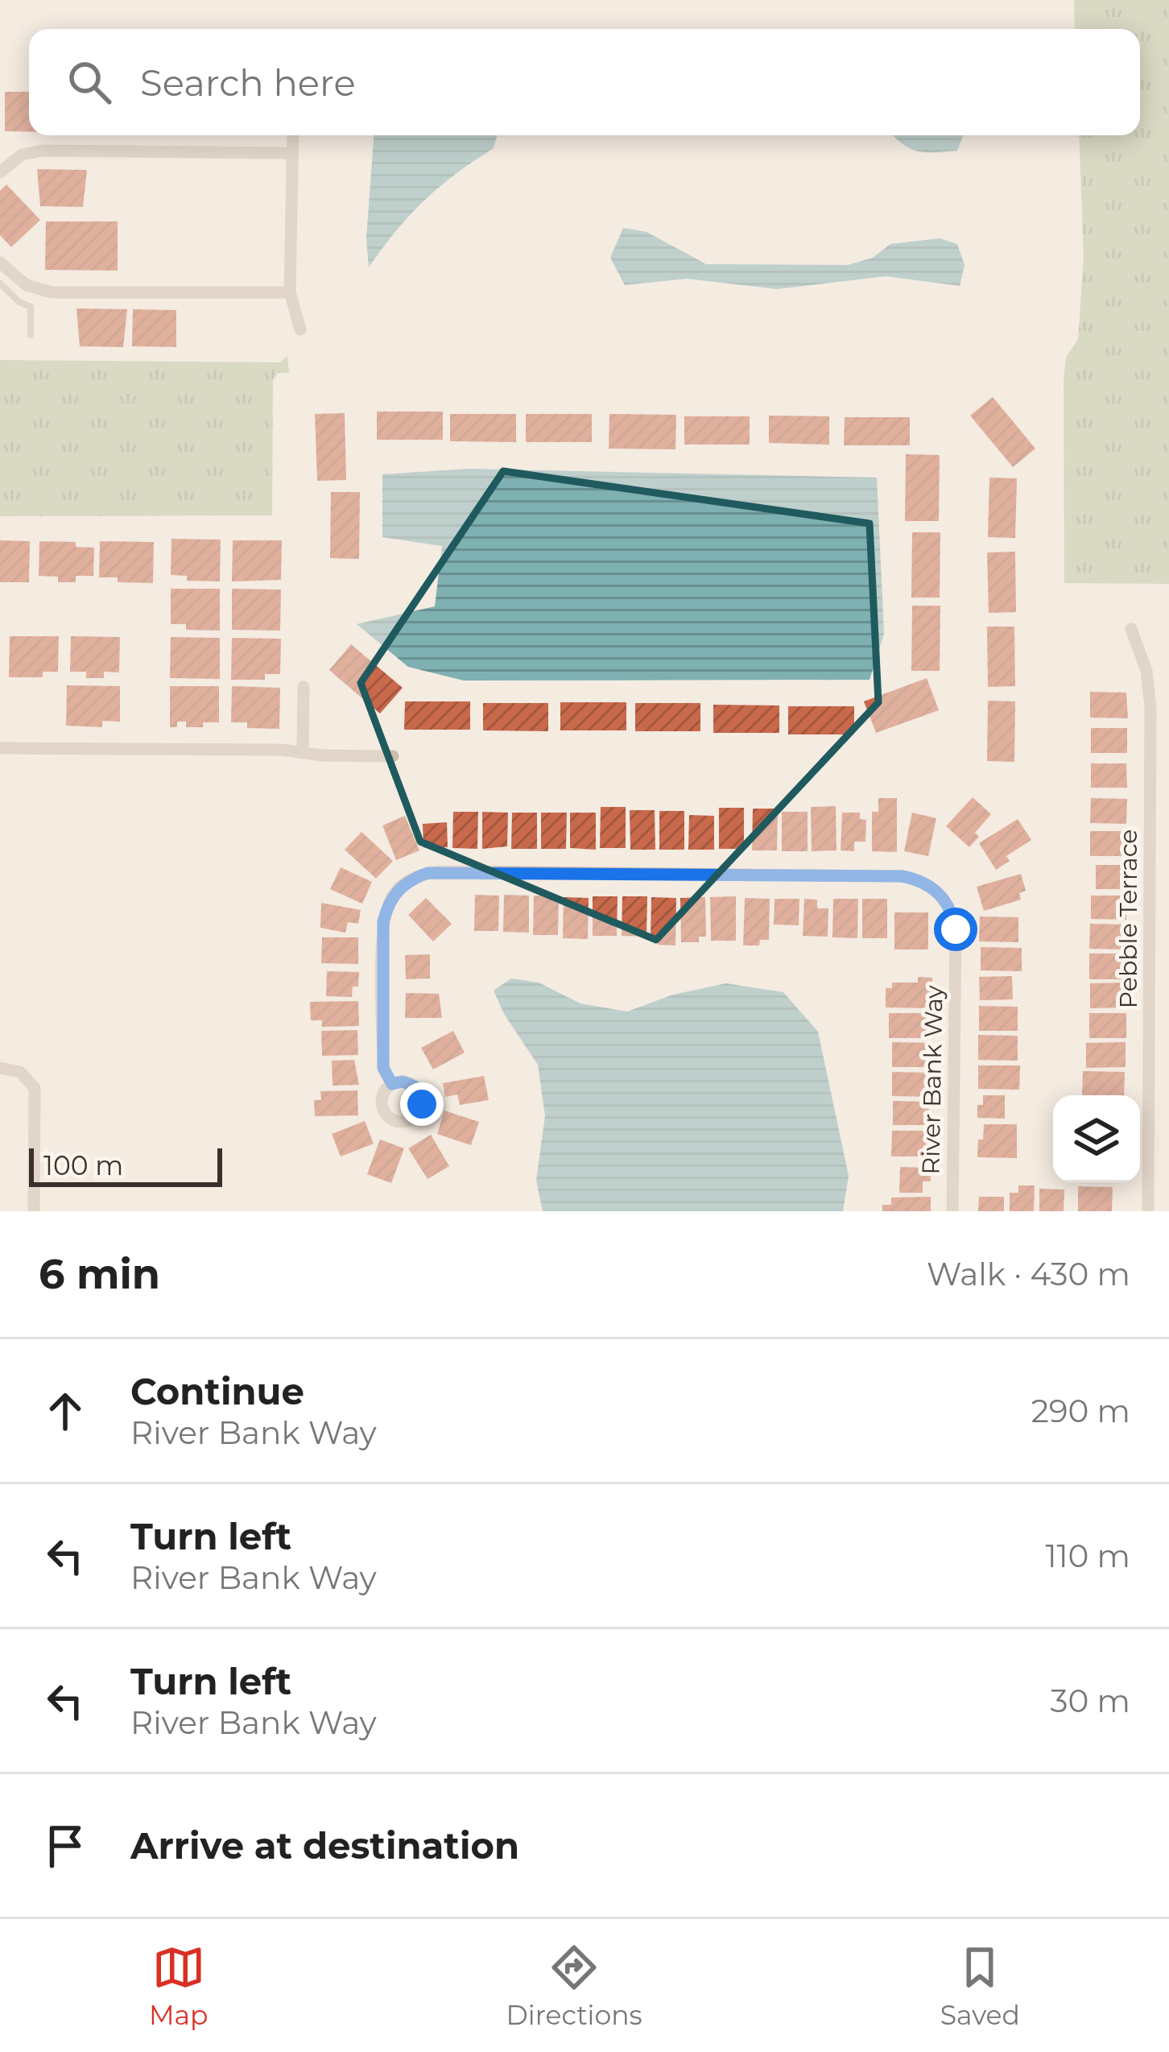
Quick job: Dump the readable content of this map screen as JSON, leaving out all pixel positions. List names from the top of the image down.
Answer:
{
  "streets": {
    "street": ["Pebble Terrace", "River Bank Way"]
  },
  "scale_bar": "100 m",
  "page": {
    "search": "Search here",
    "scale": "100 m",
    "heading": ["6 min", "Walk · 430 m"],
    "list": [
      ["Continue", "River Bank Way", "290 m"],
      ["Turn left", "River Bank Way", "110 m"],
      ["Turn left", "River Bank Way", "30 m"],
      "Arrive at destination"
    ],
    "nav": ["Map", "Directions", "Saved"]
  }
}
